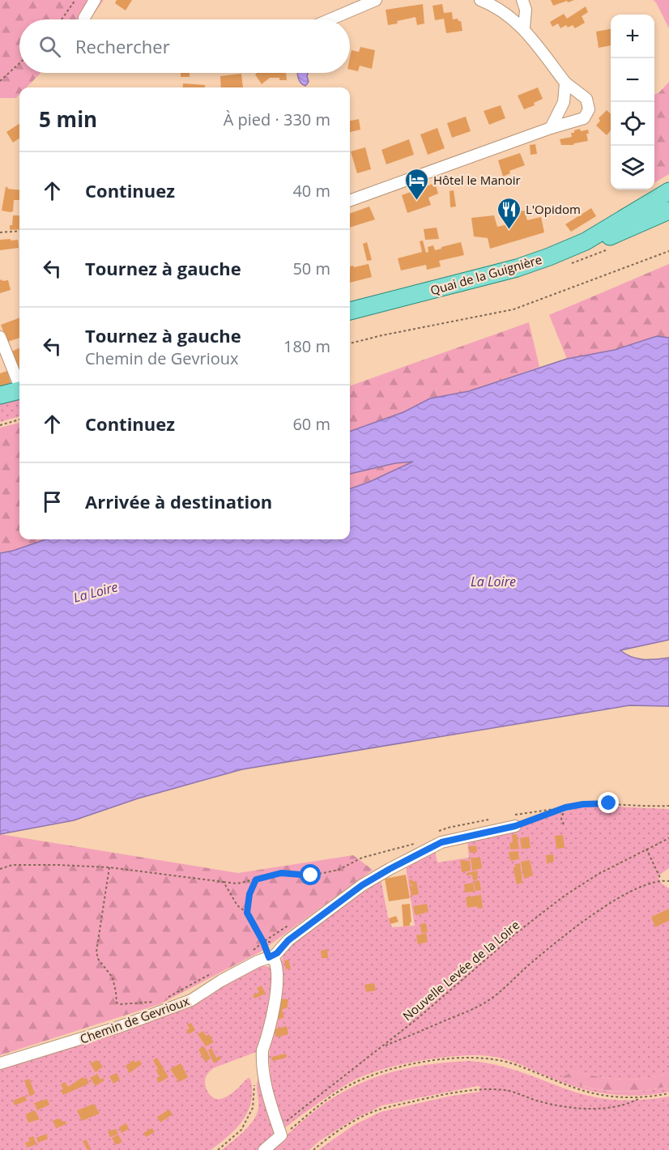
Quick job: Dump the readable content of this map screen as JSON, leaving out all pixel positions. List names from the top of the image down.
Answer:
{
  "streets": {
    "main road": ["Quai de la Guignière"],
    "street": ["Chemin de Gevrioux"],
    "path": ["Nouvelle Levée de la Loire"]
  },
  "water": ["La Loire"],
  "places": {
    "hotel": ["Hôtel le Manoir"],
    "restaurant": ["L'Opidom"]
  },
  "page": {
    "map_buttons": ["+", "−"],
    "search": "Rechercher",
    "heading": ["5 min", "À pied · 330 m"],
    "list": [
      ["Continuez", "40 m"],
      ["Tournez à gauche", "50 m"],
      ["Tournez à gauche", "Chemin de Gevrioux", "180 m"],
      ["Continuez", "60 m"],
      "Arrivée à destination"
    ]
  }
}
